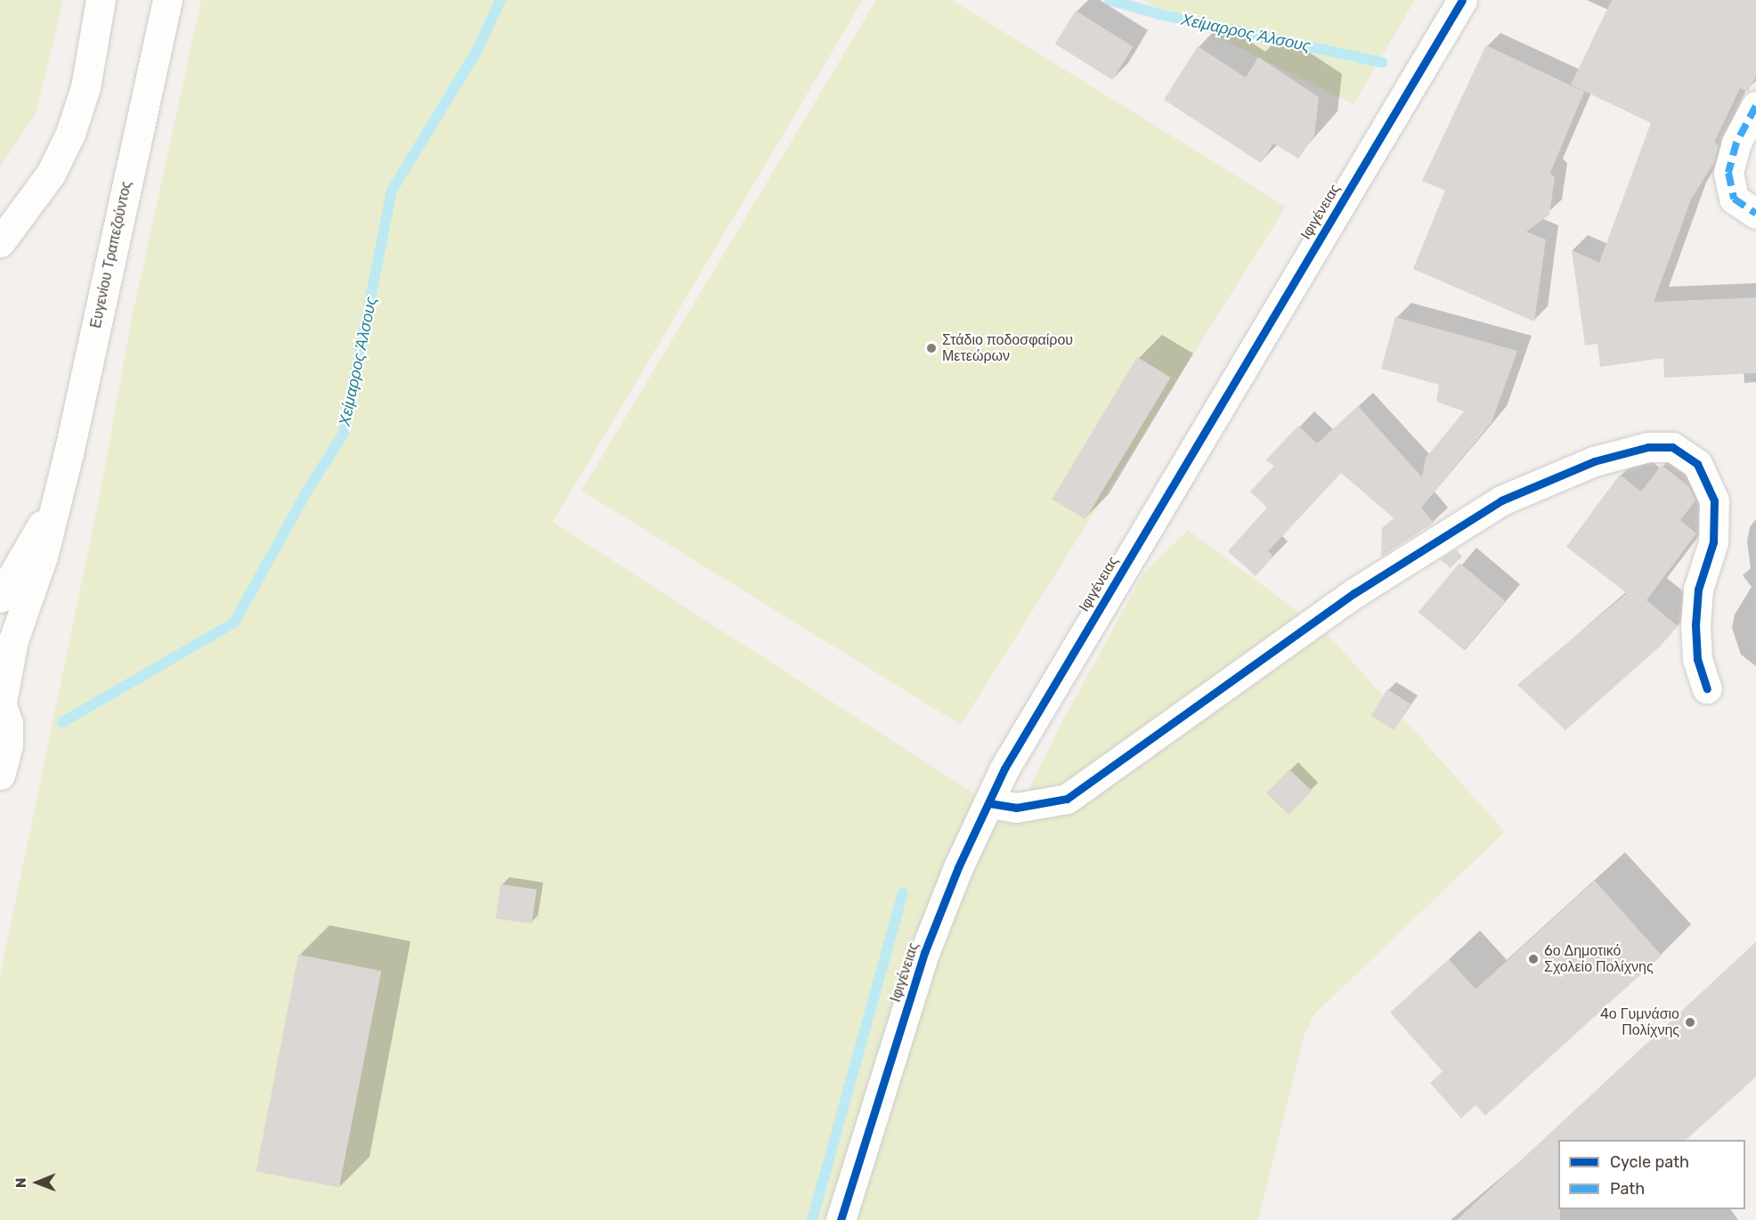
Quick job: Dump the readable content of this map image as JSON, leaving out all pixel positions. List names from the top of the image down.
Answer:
{
  "streets": {
    "street": ["Ιφιγένειας", "Ευγενίου Τραπεζούντος"]
  },
  "water": ["Χείμαρρος Άλσους"],
  "places": ["Στάδιο ποδοσφαίρου Μετεώρων", "6ο Δημοτικό Σχολείο Πολίχνης", "4ο Γυμνάσιο Πολίχνης"],
  "legend": ["Cycle path", "Path"],
  "north": "left"
}
